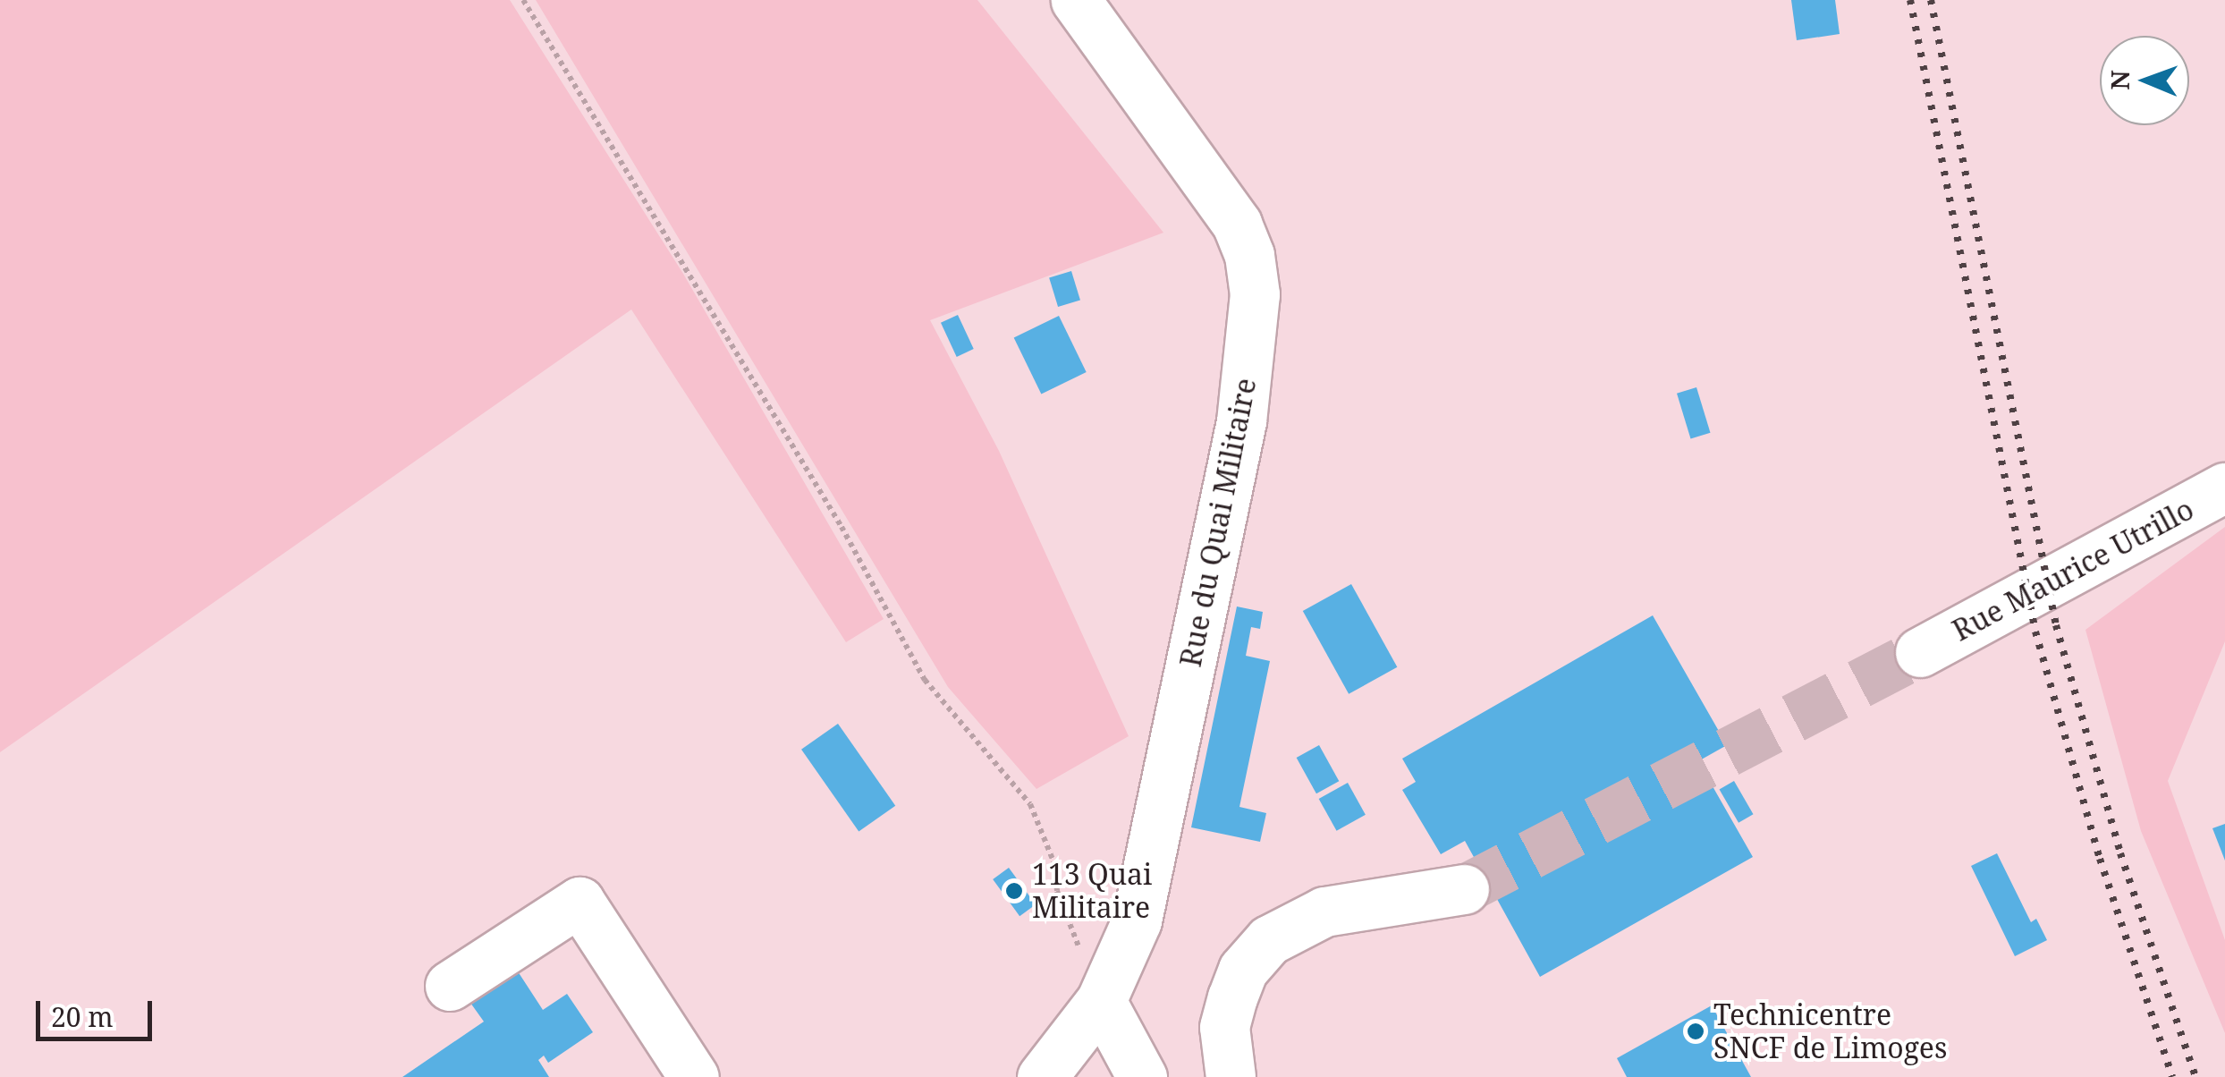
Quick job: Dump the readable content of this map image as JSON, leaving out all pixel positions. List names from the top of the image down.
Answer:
{
  "streets": {
    "street": ["Rue du Quai Militaire", "Rue Maurice Utrillo"]
  },
  "places": ["113 Quai Militaire", "Technicentre SNCF de Limoges"],
  "scale_bar": "20 m",
  "north": "left"
}
